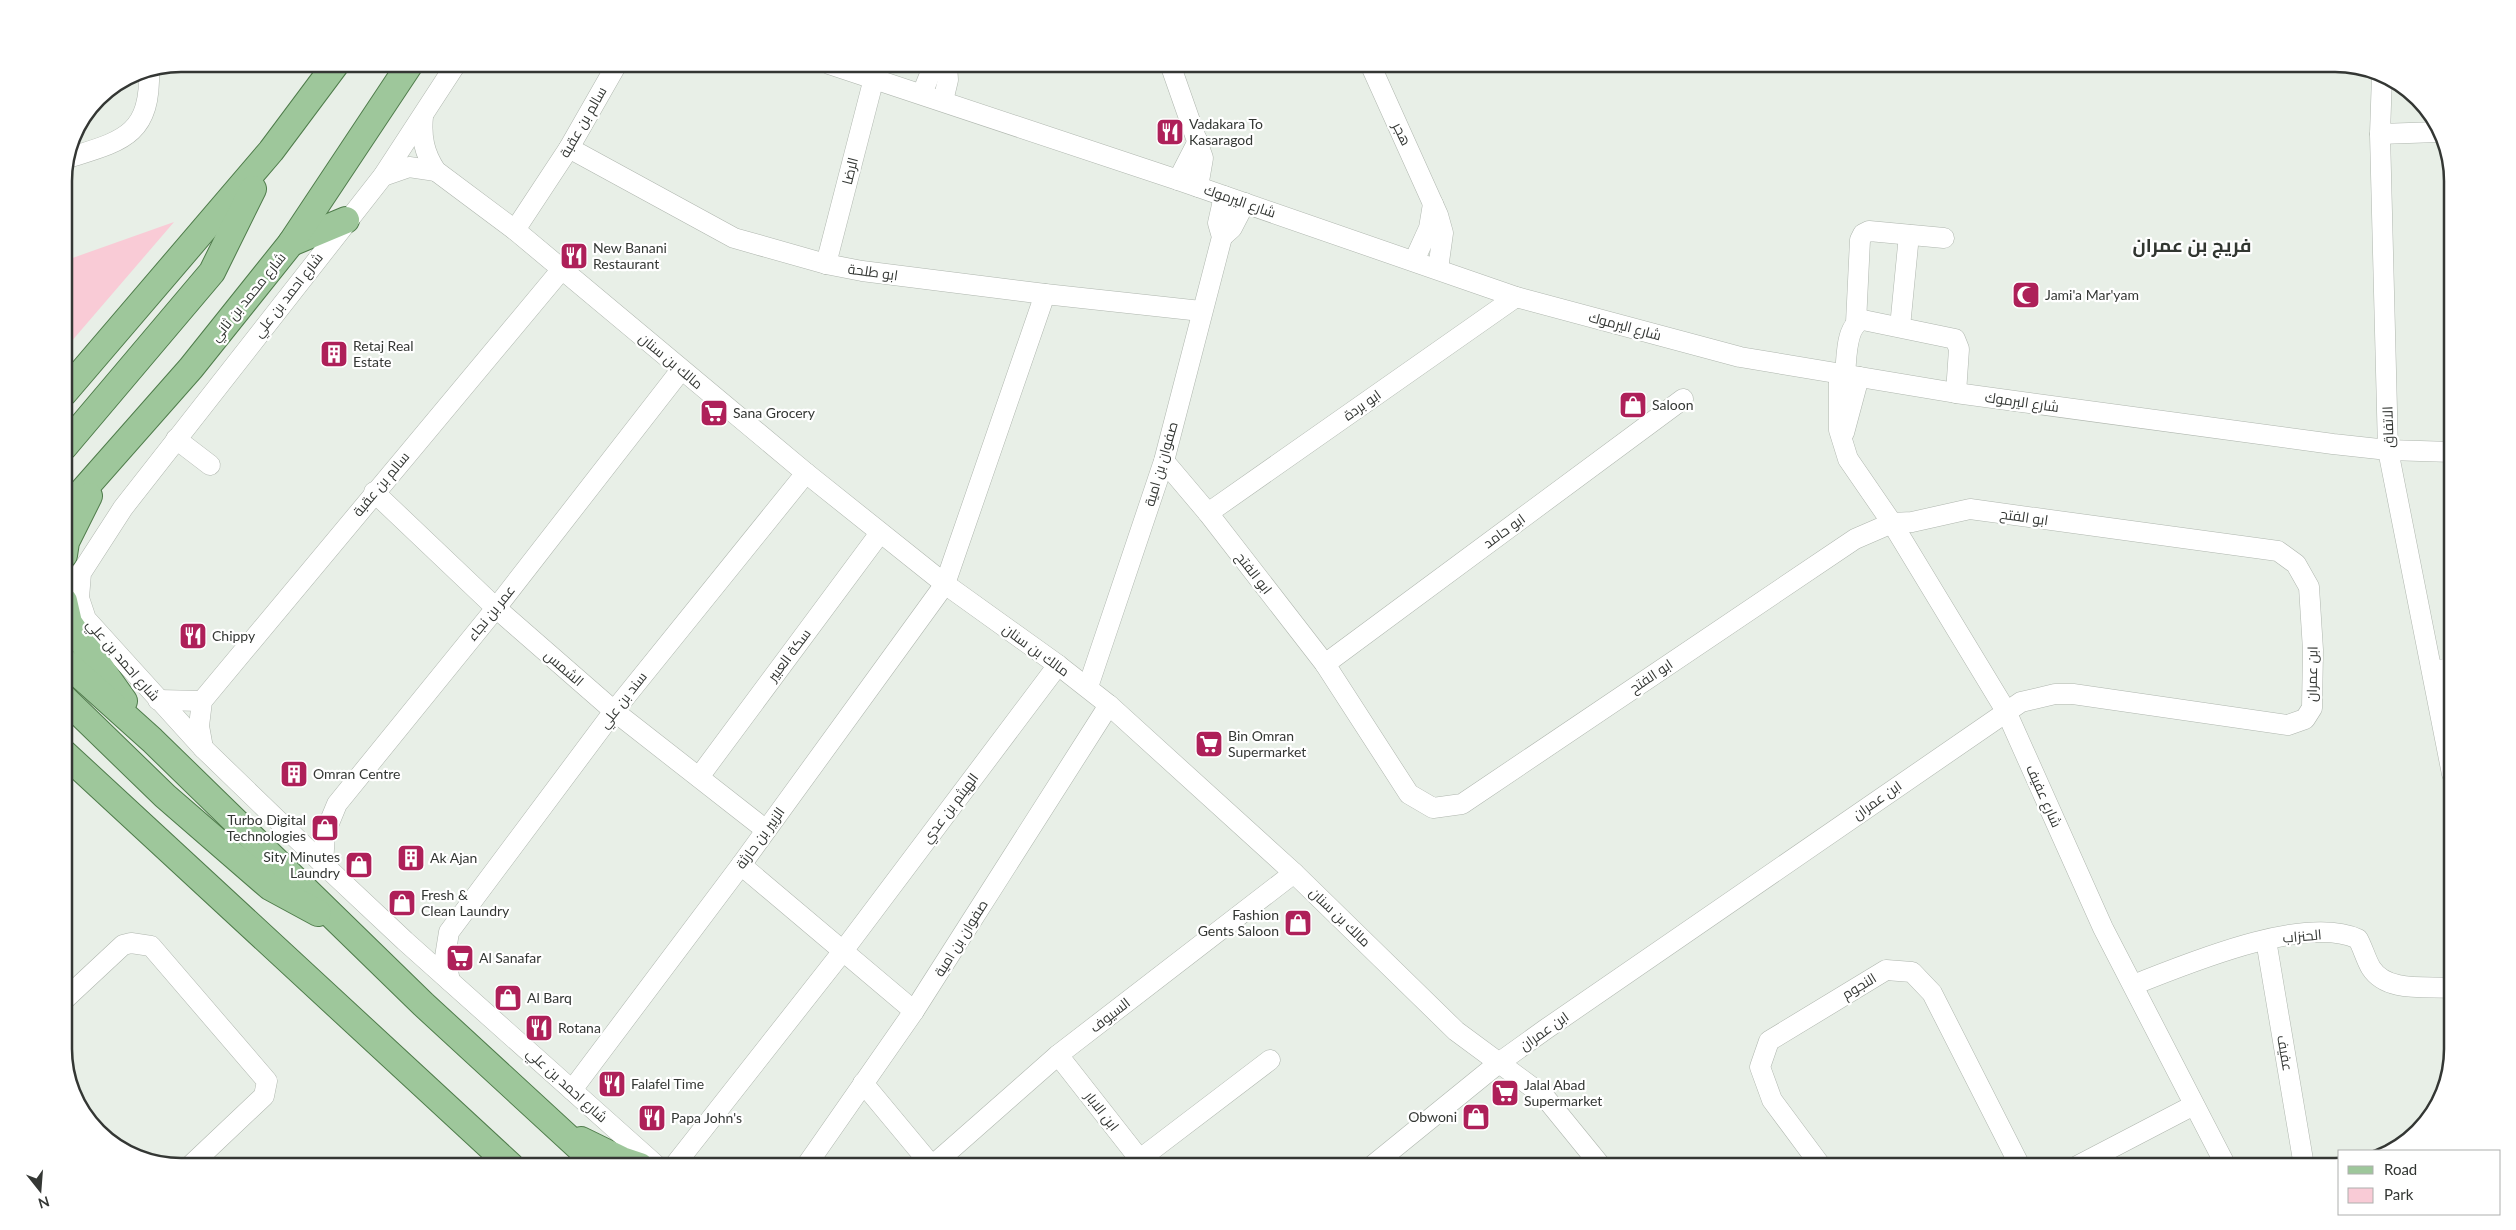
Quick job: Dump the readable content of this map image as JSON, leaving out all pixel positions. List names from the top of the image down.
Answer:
{
  "streets": {
    "main road": ["شارع محمد بن ثاني"],
    "street": [
      "سالم بن عقبة",
      "هجر",
      "الرضا",
      "شارع اليرموك",
      "ابو طلحة",
      "شارع احمد بن علي",
      "مالك بن سنان",
      "ابو بردة",
      "الاتفاق",
      "صفوان بن امية",
      "ابو الفتح",
      "ابو حامد",
      "عمر بن نجاء",
      "سكة العبير",
      "الشمس",
      "ابن عمران",
      "سند بن علي",
      "شارع عفيف",
      "الهيثم بن عدي",
      "الزبير بن حارثة",
      "الحنزاب",
      "النجوم",
      "السيوف",
      "عفيف",
      "ابن الابار"
    ]
  },
  "crossings": [
    ["سالم بن عقبة", "ابو طلحة"],
    ["سالم بن عقبة", "مالك بن سنان"],
    ["سالم بن عقبة", "الشمس"],
    ["هجر", "شارع اليرموك"],
    ["الرضا", "شارع اليرموك"],
    ["الرضا", "ابو طلحة"],
    ["شارع اليرموك", "ابو بردة"],
    ["شارع اليرموك", "الاتفاق"],
    ["شارع اليرموك", "صفوان بن امية"],
    ["شارع اليرموك", "شارع عفيف"],
    ["ابو طلحة", "صفوان بن امية"],
    ["ابو طلحة", "الزبير بن حارثة"],
    ["شارع احمد بن علي", "مالك بن سنان"],
    ["شارع احمد بن علي", "عمر بن نجاء"],
    ["شارع احمد بن علي", "سند بن علي"],
    ["شارع احمد بن علي", "الزبير بن حارثة"],
    ["مالك بن سنان", "صفوان بن امية"],
    ["مالك بن سنان", "عمر بن نجاء"],
    ["مالك بن سنان", "سكة العبير"],
    ["مالك بن سنان", "ابن عمران"],
    ["مالك بن سنان", "سند بن علي"],
    ["مالك بن سنان", "الهيثم بن عدي"],
    ["مالك بن سنان", "الزبير بن حارثة"],
    ["مالك بن سنان", "السيوف"],
    ["ابو بردة", "ابو الفتح"],
    ["صفوان بن امية", "ابو الفتح"],
    ["صفوان بن امية", "السيوف"],
    ["ابو الفتح", "ابو حامد"],
    ["ابو الفتح", "ابن عمران"],
    ["ابو الفتح", "شارع عفيف"],
    ["عمر بن نجاء", "الشمس"],
    ["سكة العبير", "الشمس"],
    ["الشمس", "سند بن علي"],
    ["الشمس", "الزبير بن حارثة"],
    ["ابن عمران", "شارع عفيف"],
    ["شارع عفيف", "الحنزاب"],
    ["الحنزاب", "عفيف"],
    ["السيوف", "ابن الابار"]
  ],
  "districts": ["فريج بن عمران"],
  "places": {
    "restaurant": [
      "Vadakara To Kasaragod",
      "New Banani Restaurant",
      "Chippy",
      "Rotana",
      "Falafel Time",
      "Papa John's"
    ],
    "mosque": ["Jami'a Mar'yam"],
    "building": ["Retaj Real Estate", "Omran Centre", "Ak Ajan"],
    "shop": [
      "Saloon",
      "Turbo Digital Technologies",
      "Sity Minutes Laundry",
      "Fresh & Clean Laundry",
      "Fashion Gents Saloon",
      "Al Barq",
      "Obwoni"
    ],
    "supermarket": [
      "Sana Grocery",
      "Bin Omran Supermarket",
      "Al Sanafar",
      "Jalal Abad Supermarket"
    ]
  },
  "legend": ["Road", "Park"],
  "north": "bottom"
}
